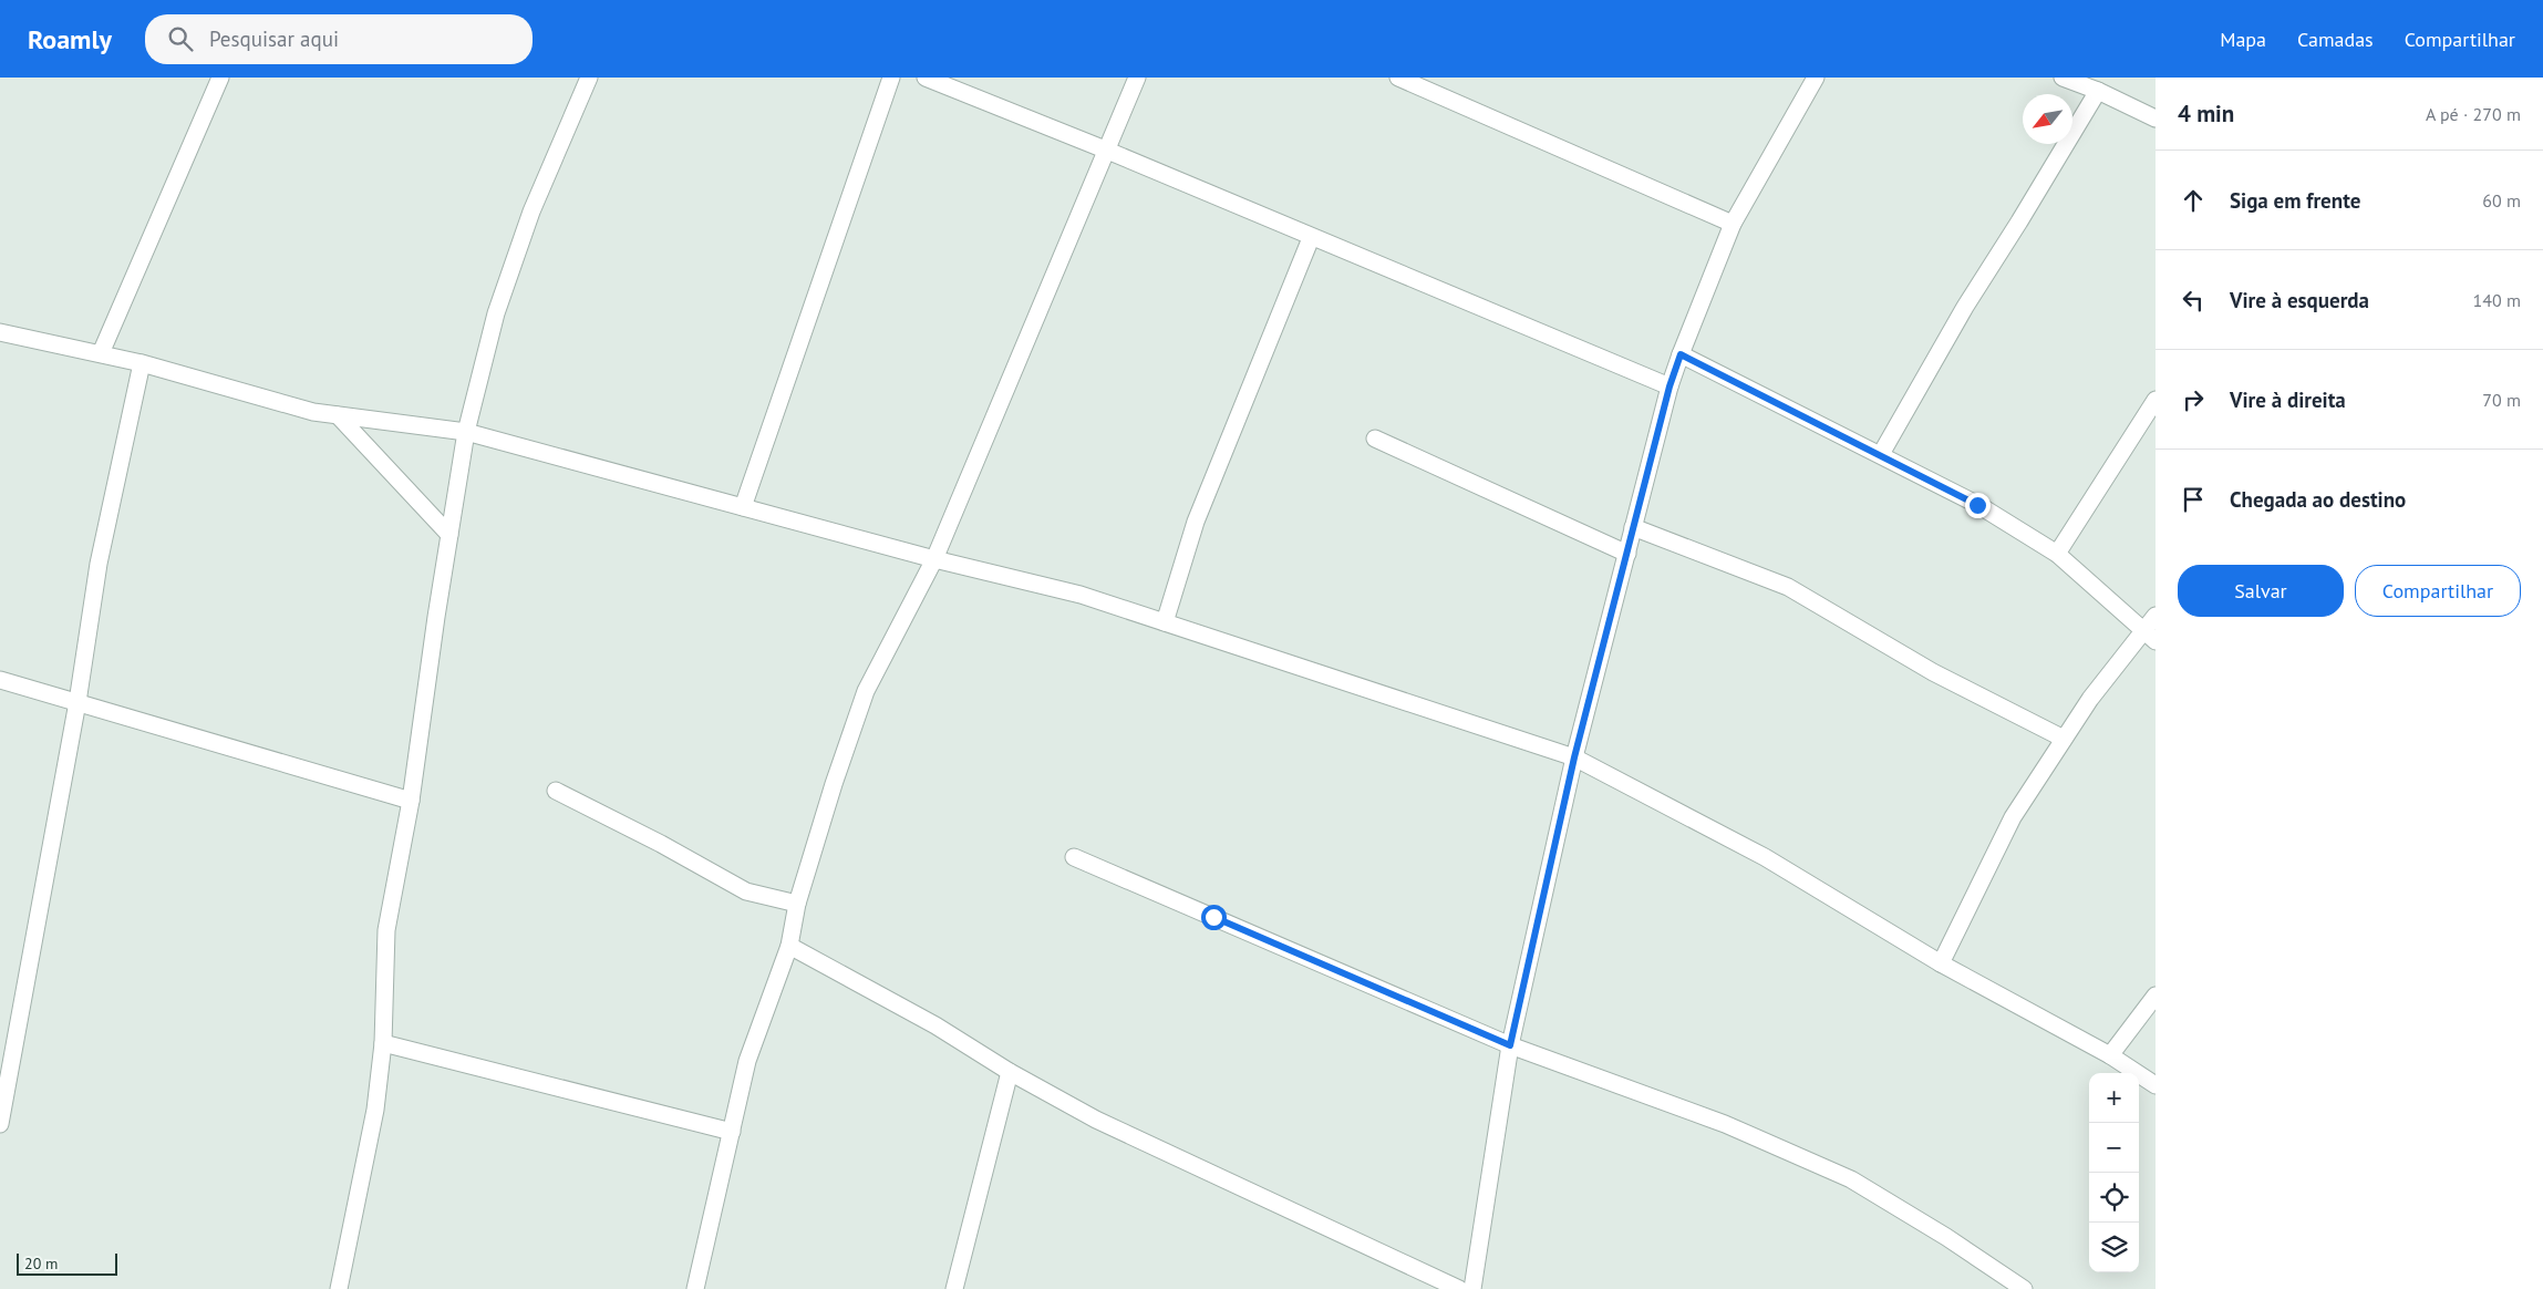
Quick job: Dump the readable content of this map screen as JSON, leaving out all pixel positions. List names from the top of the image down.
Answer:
{
  "scale_bar": "20 m",
  "north": "bottom left",
  "page": {
    "header": "Roamly",
    "search": "Pesquisar aqui",
    "nav": ["Mapa", "Camadas", "Compartilhar"],
    "heading": ["4 min", "A pé · 270 m"],
    "list": [
      ["Siga em frente", "60 m"],
      ["Vire à esquerda", "140 m"],
      ["Vire à direita", "70 m"],
      "Chegada ao destino"
    ],
    "buttons": ["Salvar", "Compartilhar"],
    "map_buttons": ["+", "−"],
    "scale": "20 m"
  }
}
